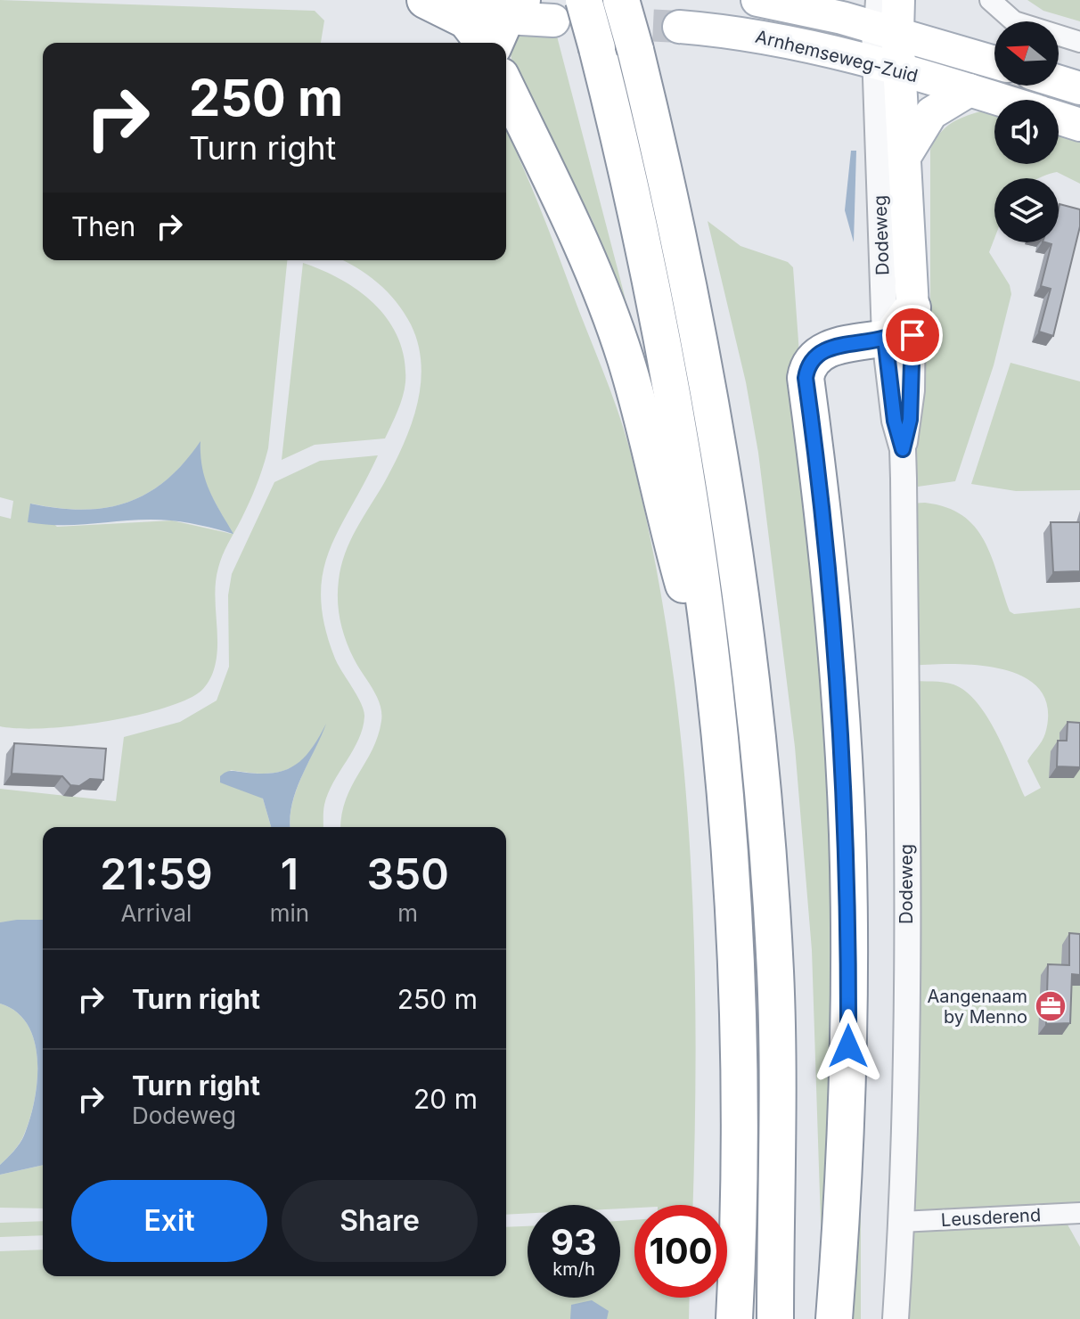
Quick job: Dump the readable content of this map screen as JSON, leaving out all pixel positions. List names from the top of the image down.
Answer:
{
  "streets": {
    "main road": ["Arnhemseweg-Zuid", "Dodeweg"],
    "street": ["Leusderend"]
  },
  "crossings": [
    ["Arnhemseweg-Zuid", "Dodeweg"],
    ["Dodeweg", "Leusderend"]
  ],
  "places": {
    "office": ["Aangenaam by Menno"]
  },
  "north": "left",
  "page": {
    "turn": ["250 m", "Turn right"],
    "then": "Then",
    "eta": [
      "21:59",
      "Arrival",
      "1",
      "min",
      "350",
      "m"
    ],
    "list": [
      {
        "name": "Turn right",
        "value": "250 m"
      },
      {
        "name": "Turn right",
        "note": "Dodeweg",
        "value": "20 m"
      }
    ],
    "buttons": ["Exit", "Share"],
    "speed": "93 km/h",
    "limit": "100"
  }
}
